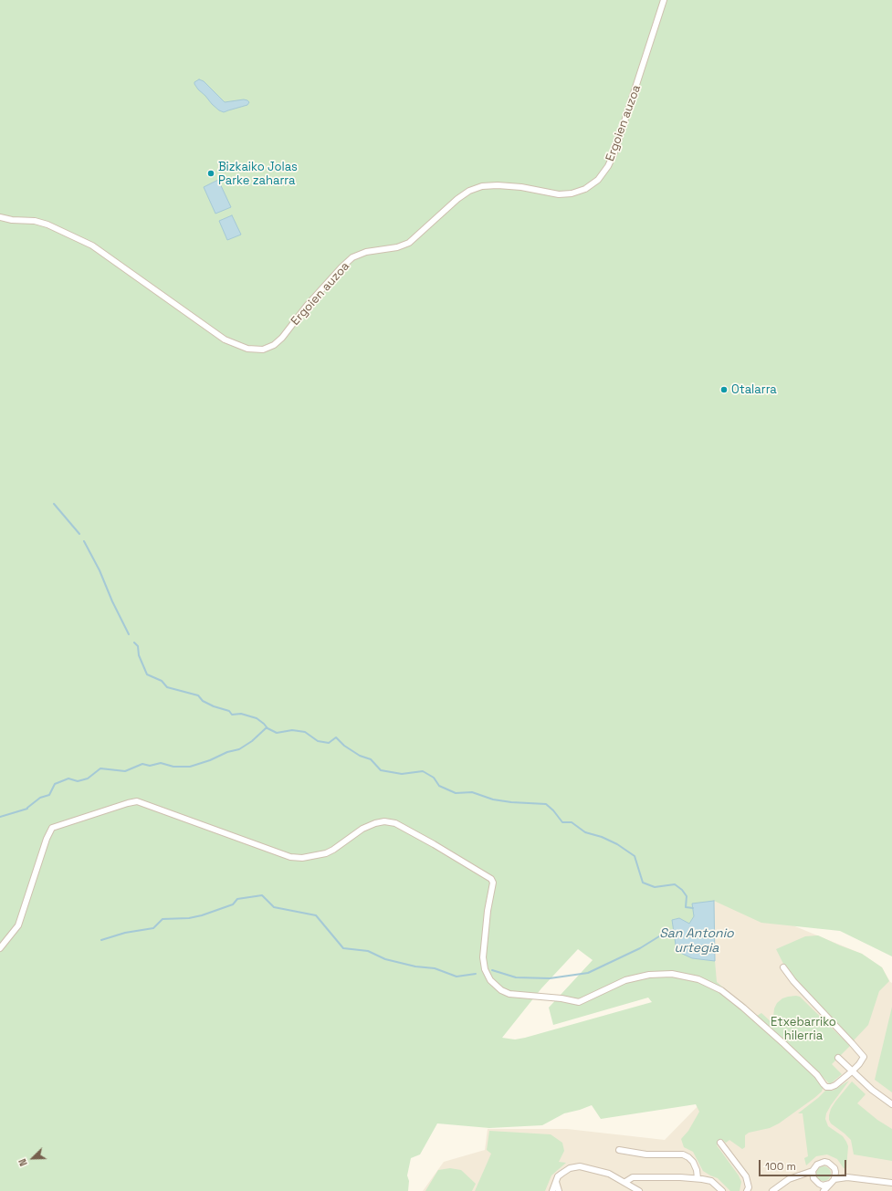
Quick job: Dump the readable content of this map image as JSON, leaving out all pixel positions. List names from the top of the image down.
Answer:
{
  "streets": {
    "street": ["Ergoien auzoa"]
  },
  "water": ["San Antonio urtegia"],
  "parks": ["Etxebarriko hilerria"],
  "places": ["Bizkaiko Jolas Parke zaharra", "Otalarra"],
  "scale_bar": "100 m",
  "north": "bottom left"
}
